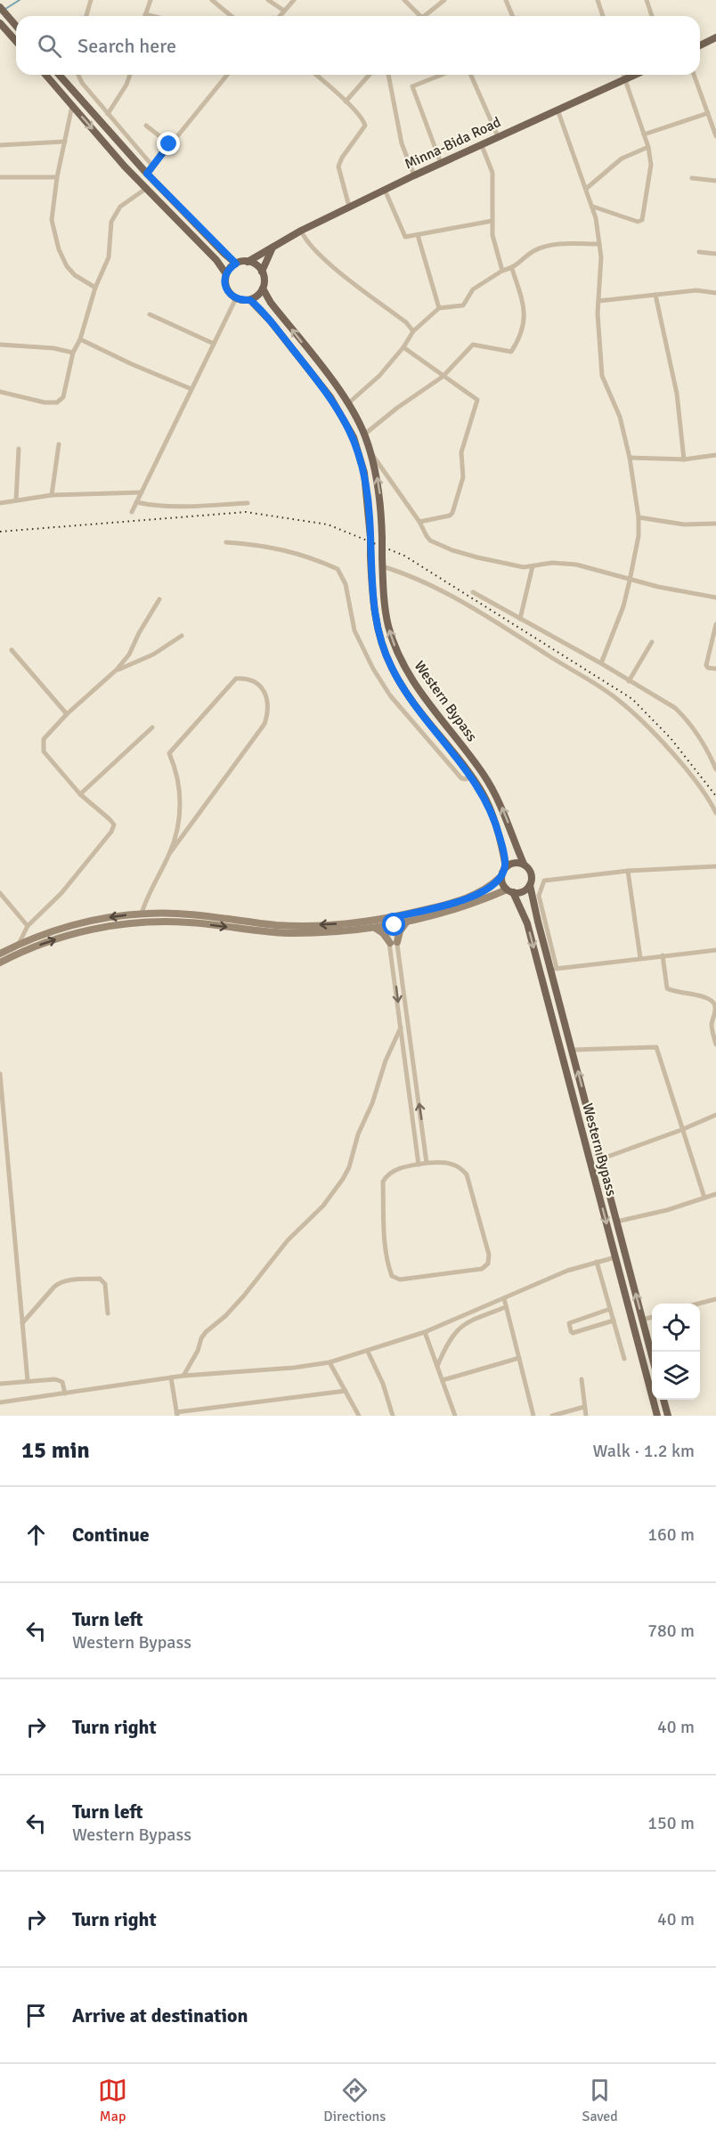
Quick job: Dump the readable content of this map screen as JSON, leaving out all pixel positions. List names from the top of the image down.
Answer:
{
  "streets": {
    "main road": ["Minna-Bida Road", "Western Bypass"]
  },
  "crossings": [
    ["Minna-Bida Road", "Western Bypass"]
  ],
  "page": {
    "search": "Search here",
    "heading": ["15 min", "Walk · 1.2 km"],
    "list": [
      ["Continue", "160 m"],
      ["Turn left", "Western Bypass", "780 m"],
      ["Turn right", "40 m"],
      ["Turn left", "Western Bypass", "150 m"],
      ["Turn right", "40 m"],
      "Arrive at destination"
    ],
    "nav": ["Map", "Directions", "Saved"]
  }
}
